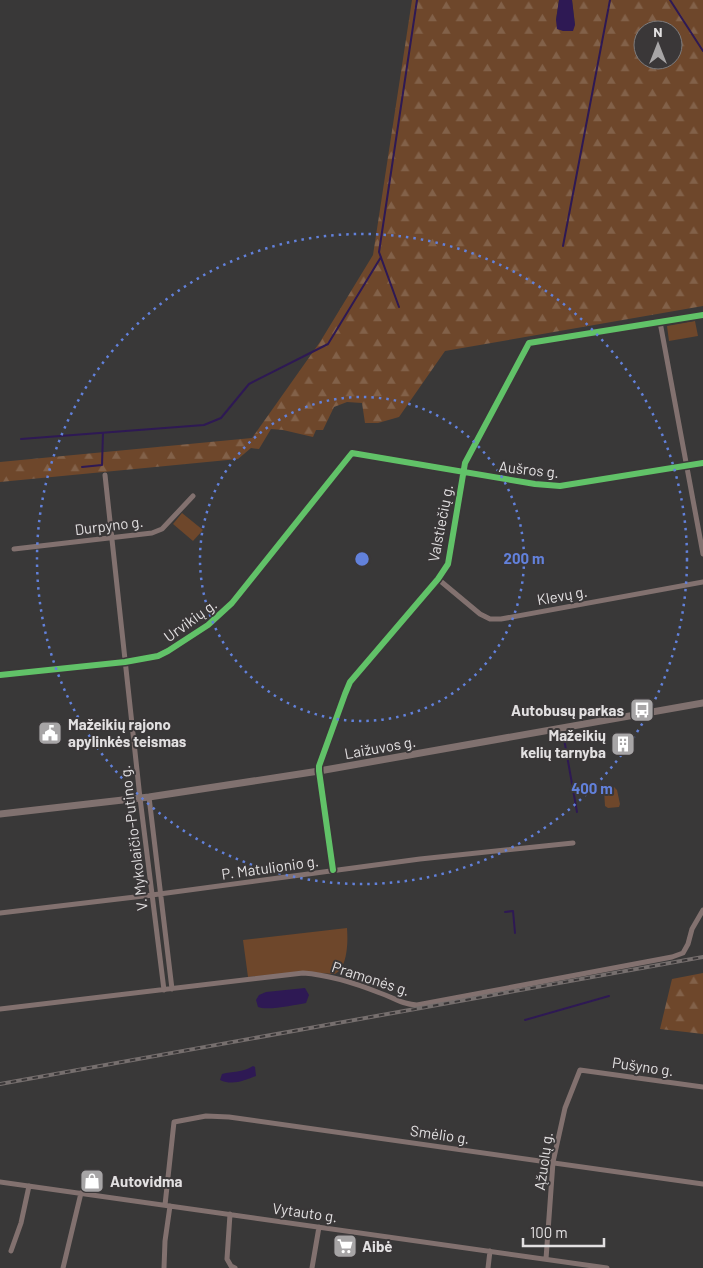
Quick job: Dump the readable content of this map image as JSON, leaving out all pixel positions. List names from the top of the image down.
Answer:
{
  "streets": {
    "main road": ["Laižuvos g."],
    "street": [
      "Aušros g.",
      "Valstiečių g.",
      "Durpyno g.",
      "Klevų g.",
      "Urvikių g.",
      "V. Mykolaičio-Putino g.",
      "P. Matulionio g.",
      "Pramonės g.",
      "Pušyno g.",
      "Smėlio g.",
      "Ąžuolų g.",
      "Vytauto g."
    ]
  },
  "crossings": [
    ["Aušros g.", "Valstiečių g."],
    ["Aušros g.", "Urvikių g."],
    ["Valstiečių g.", "Klevų g."],
    ["Valstiečių g.", "Laižuvos g."],
    ["Durpyno g.", "V. Mykolaičio-Putino g."],
    ["Urvikių g.", "V. Mykolaičio-Putino g."],
    ["Laižuvos g.", "V. Mykolaičio-Putino g."],
    ["V. Mykolaičio-Putino g.", "P. Matulionio g."],
    ["V. Mykolaičio-Putino g.", "Pramonės g."],
    ["Pušyno g.", "Ąžuolų g."],
    ["Smėlio g.", "Ąžuolų g."],
    ["Smėlio g.", "Vytauto g."],
    ["Ąžuolų g.", "Vytauto g."]
  ],
  "places": {
    "bus stop": ["Autobusų parkas"],
    "public building": ["Mažeikių rajono apylinkės teismas"],
    "building": ["Mažeikių kelių tarnyba"],
    "shop": ["Autovidma"],
    "supermarket": ["Aibė"]
  },
  "scale_bar": "100 m",
  "north": "top",
  "rings": ["200 m", "400 m"]
}
